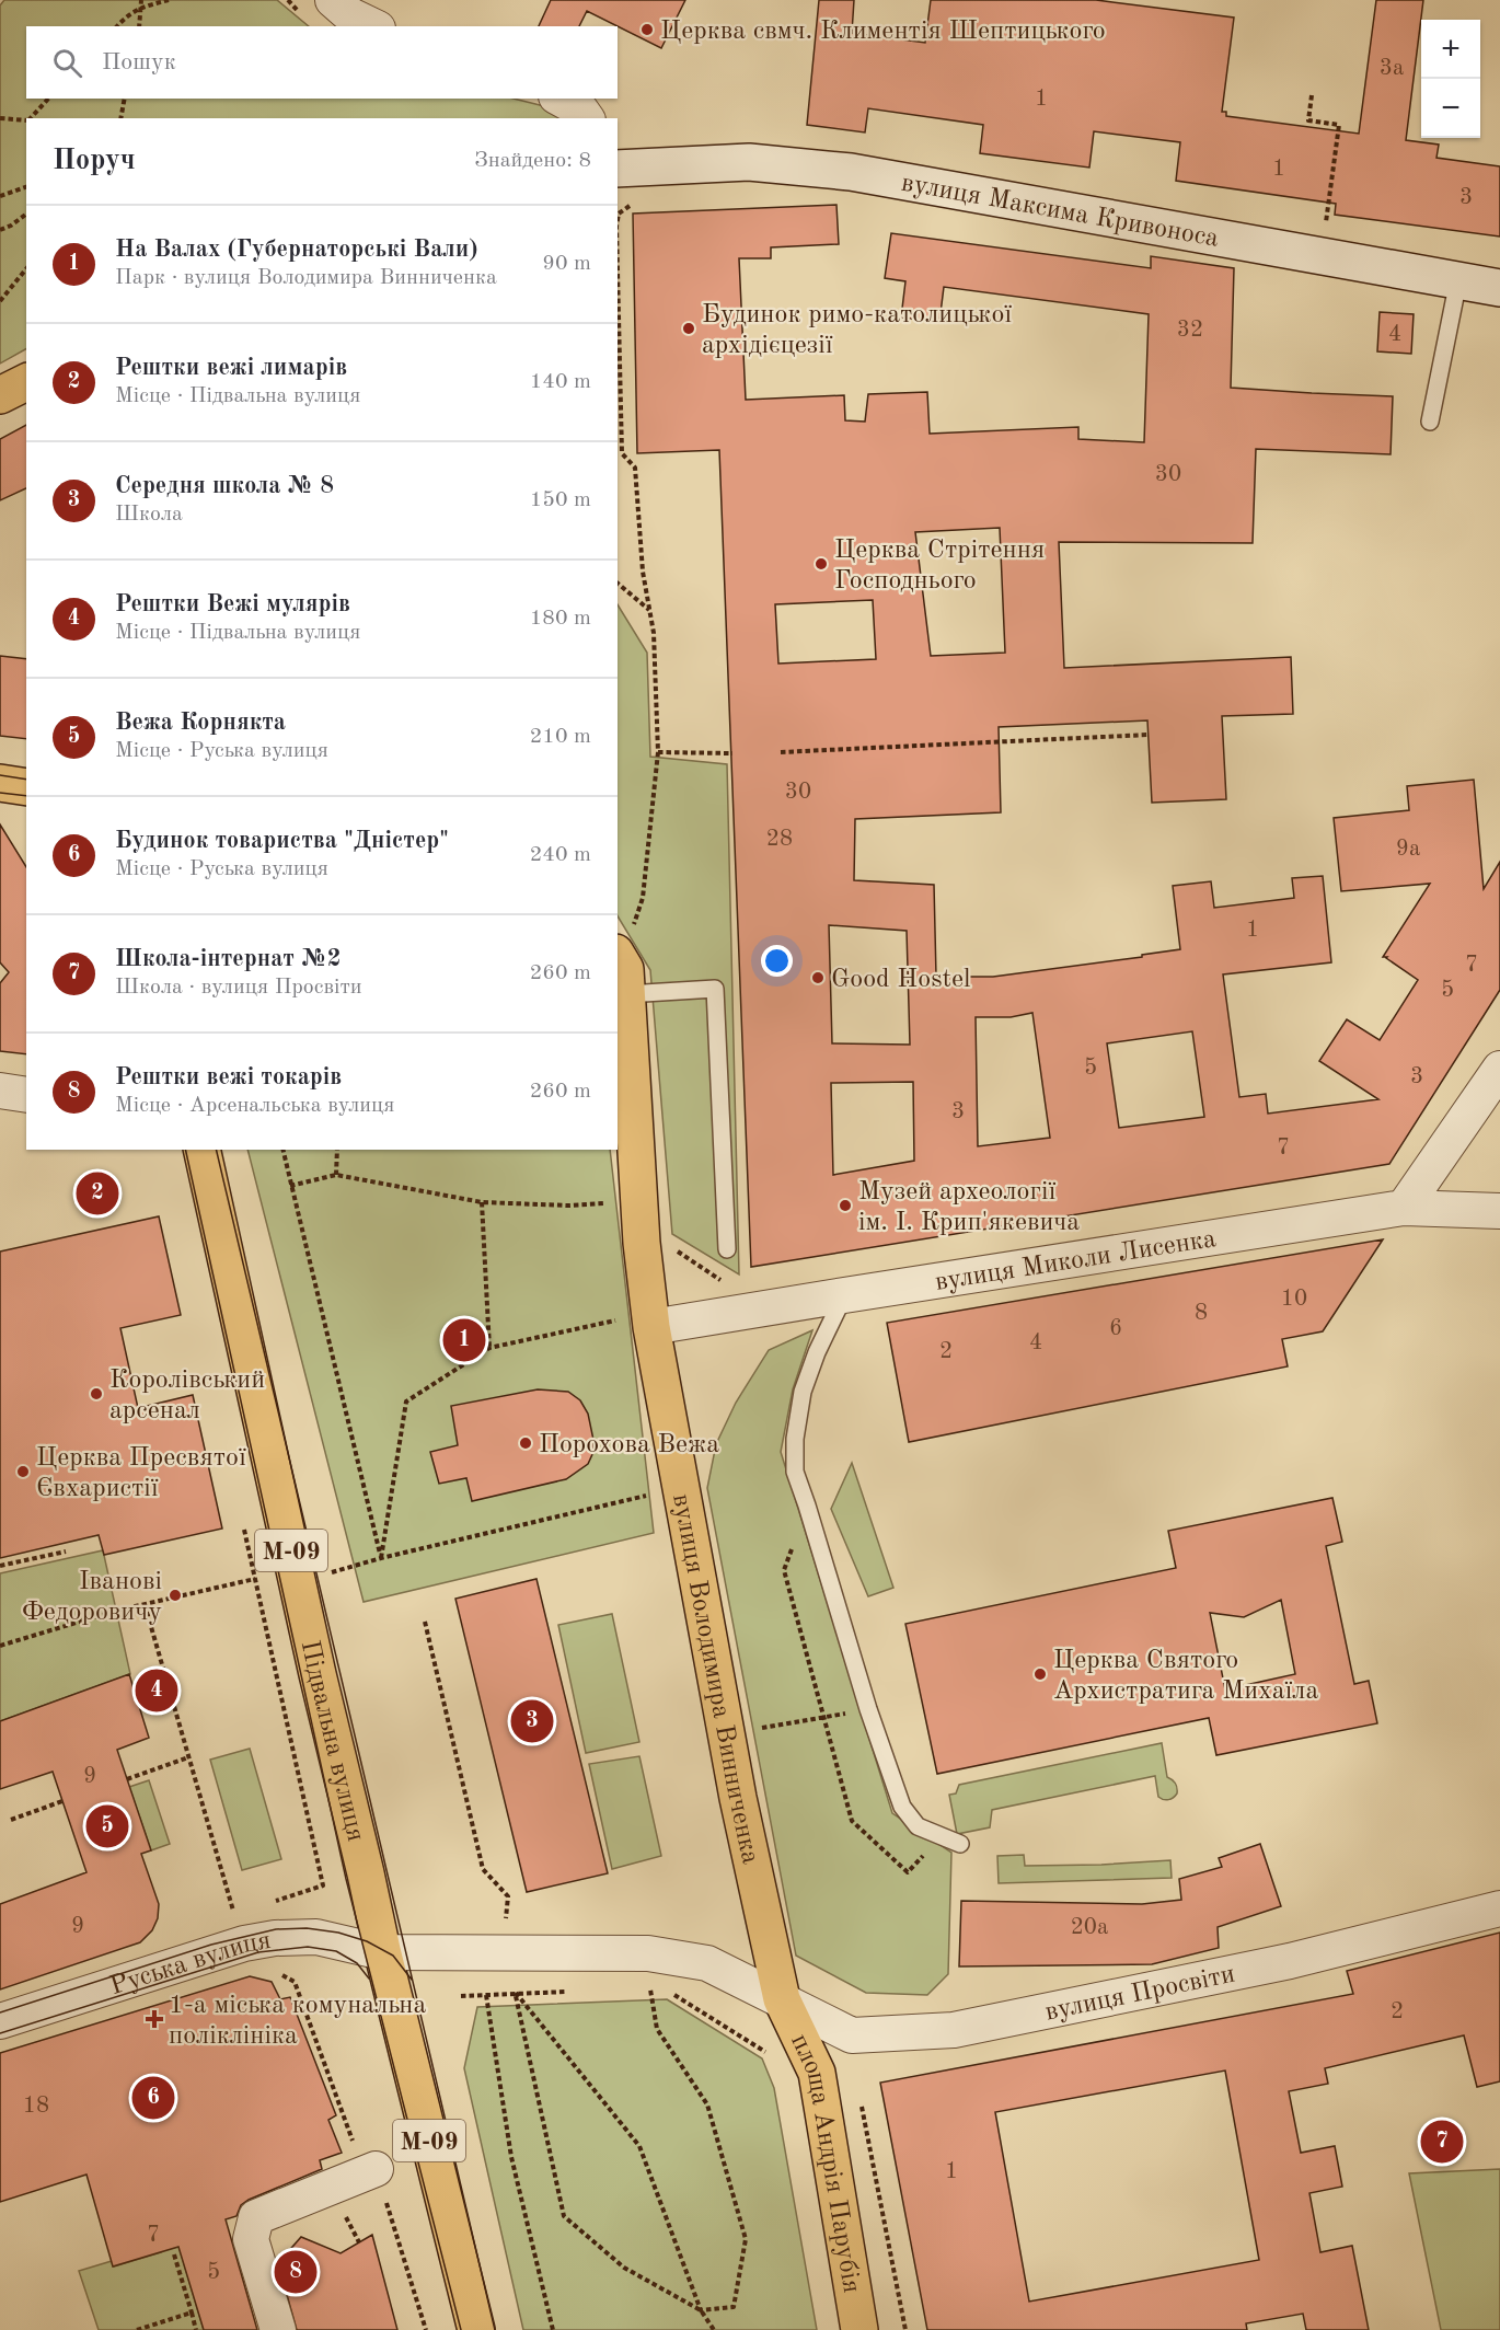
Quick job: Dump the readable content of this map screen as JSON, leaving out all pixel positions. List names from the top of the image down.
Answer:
{
  "streets": {
    "main road": [
      "вулиця Максима Кривоноса",
      "М-09",
      "вулиця Володимира Винниченка",
      "Підвальна вулиця",
      "площа Андрія Парубія"
    ],
    "street": ["вулиця Миколи Лисенка", "Руська вулиця", "вулиця Просвіти"]
  },
  "crossings": [
    ["вулиця Миколи Лисенка", "вулиця Володимира Винниченка"],
    ["вулиця Володимира Винниченка", "вулиця Просвіти"],
    ["вулиця Володимира Винниченка", "площа Андрія Парубія"],
    ["Підвальна вулиця", "Руська вулиця"],
    ["вулиця Просвіти", "площа Андрія Парубія"]
  ],
  "places": {
    "other": [
      "Церква свмч. Климентія Шептицького",
      "Будинок римо-католицької архідієцезії",
      "Церква Стрітення Господнього",
      "Good Hostel",
      "Музей археології ім. І. Крип'якевича",
      "Королівський арсенал",
      "Порохова Вежа",
      "Церква Пресвятої Євхаристії",
      "Іванові Федоровичу",
      "Церква Святого Архистратига Михаїла"
    ],
    "health": ["1-а міська комунальна поліклініка"]
  },
  "house_numbers": [
    "3а",
    "1",
    "1",
    "3",
    "32",
    "4",
    "30",
    "30",
    "28",
    "9а",
    "1",
    "7",
    "5",
    "5",
    "3",
    "3",
    "7",
    "10",
    "8",
    "6",
    "4",
    "2",
    "9",
    "9",
    "20а",
    "2",
    "18",
    "1",
    "7",
    "5"
  ],
  "page": {
    "map_buttons": ["+", "−"],
    "search": "Пошук",
    "heading": ["Поруч", "Знайдено: 8"],
    "list": [
      {
        "mark": "1",
        "name": "На Валах (Губернаторські Вали)",
        "note": "Парк · вулиця Володимира Винниченка",
        "value": "90 m"
      },
      {
        "mark": "2",
        "name": "Рештки вежі лимарів",
        "note": "Місце · Підвальна вулиця",
        "value": "140 m"
      },
      {
        "mark": "3",
        "name": "Середня школа № 8",
        "note": "Школа",
        "value": "150 m"
      },
      {
        "mark": "4",
        "name": "Рештки Вежі мулярів",
        "note": "Місце · Підвальна вулиця",
        "value": "180 m"
      },
      {
        "mark": "5",
        "name": "Вежа Корнякта",
        "note": "Місце · Руська вулиця",
        "value": "210 m"
      },
      {
        "mark": "6",
        "name": "Будинок товариства \"Дністер\"",
        "note": "Місце · Руська вулиця",
        "value": "240 m"
      },
      {
        "mark": "7",
        "name": "Школа-інтернат №2",
        "note": "Школа · вулиця Просвіти",
        "value": "260 m"
      },
      {
        "mark": "8",
        "name": "Рештки вежі токарів",
        "note": "Місце · Арсенальська вулиця",
        "value": "260 m"
      }
    ],
    "pins": [
      "2",
      "1",
      "4",
      "3",
      "5",
      "6",
      "7",
      "8"
    ]
  }
}
